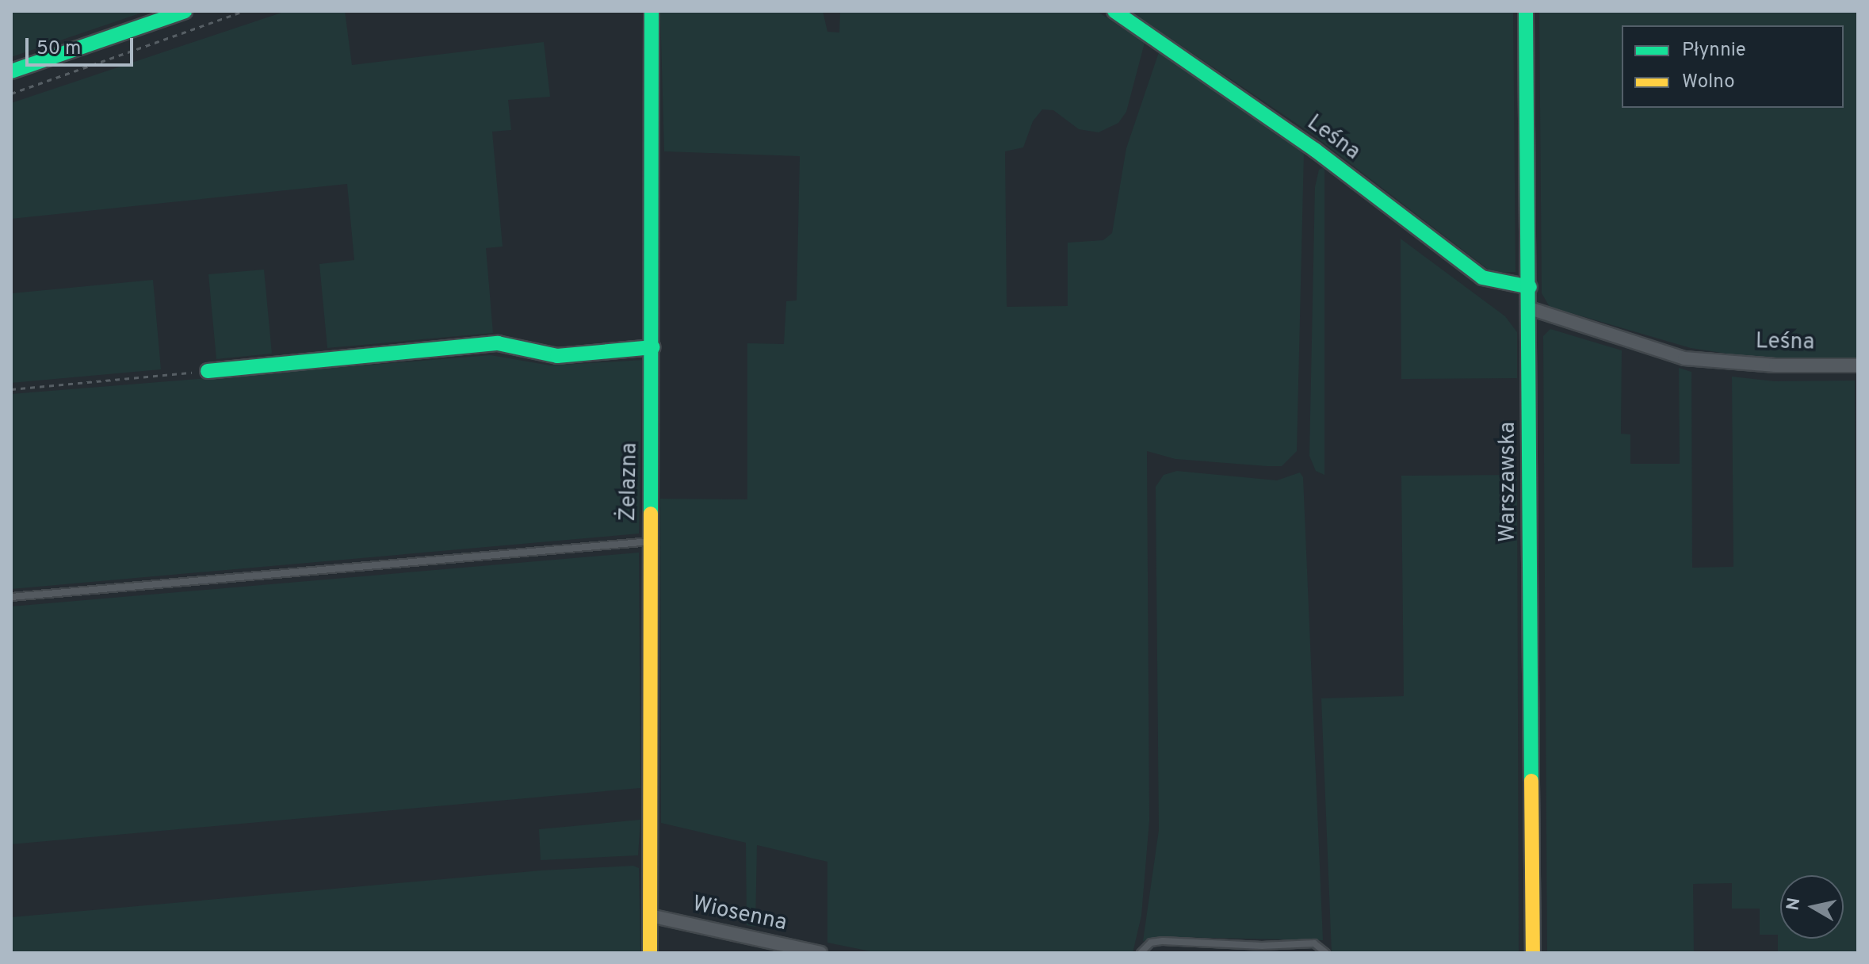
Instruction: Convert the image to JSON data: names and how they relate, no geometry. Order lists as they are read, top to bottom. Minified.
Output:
{"streets":{"street":["Leśna","Żelazna","Warszawska","Wiosenna"]},"crossings":[["Leśna","Warszawska"],["Żelazna","Wiosenna"]],"legend":["Płynnie","Wolno"],"scale_bar":"50 m","north":"left"}
